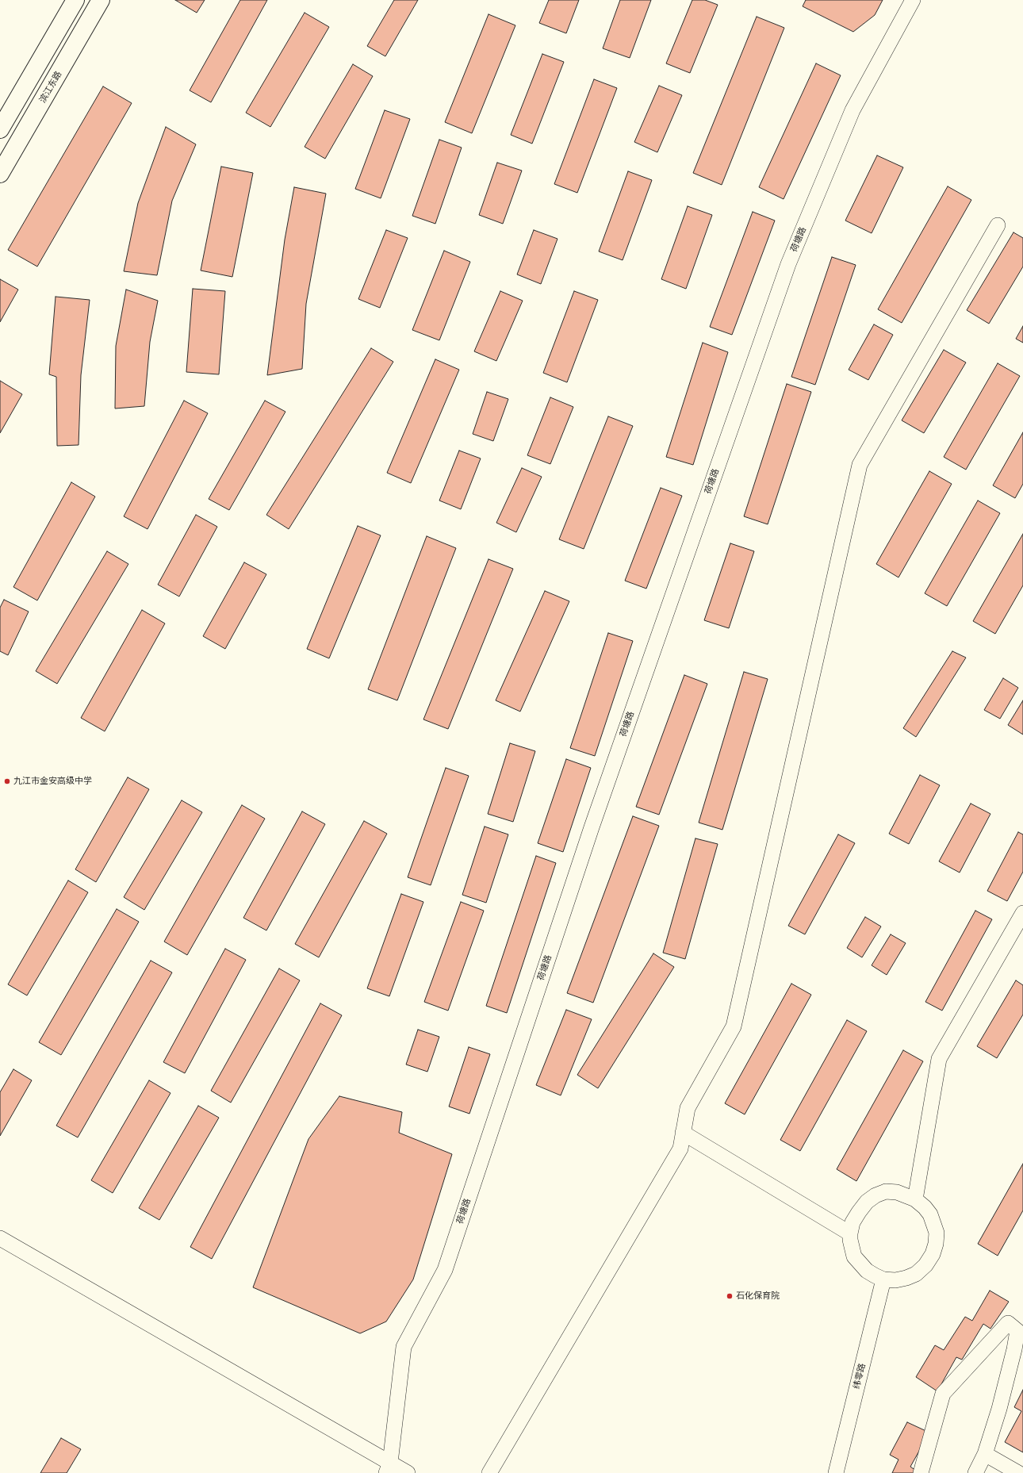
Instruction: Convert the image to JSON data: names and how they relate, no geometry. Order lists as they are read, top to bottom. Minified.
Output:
{"streets":{"main road":["滨江东路"],"street":["荷塘路","纬零路"]},"places":["九江市金安高级中学","石化保育院"]}
